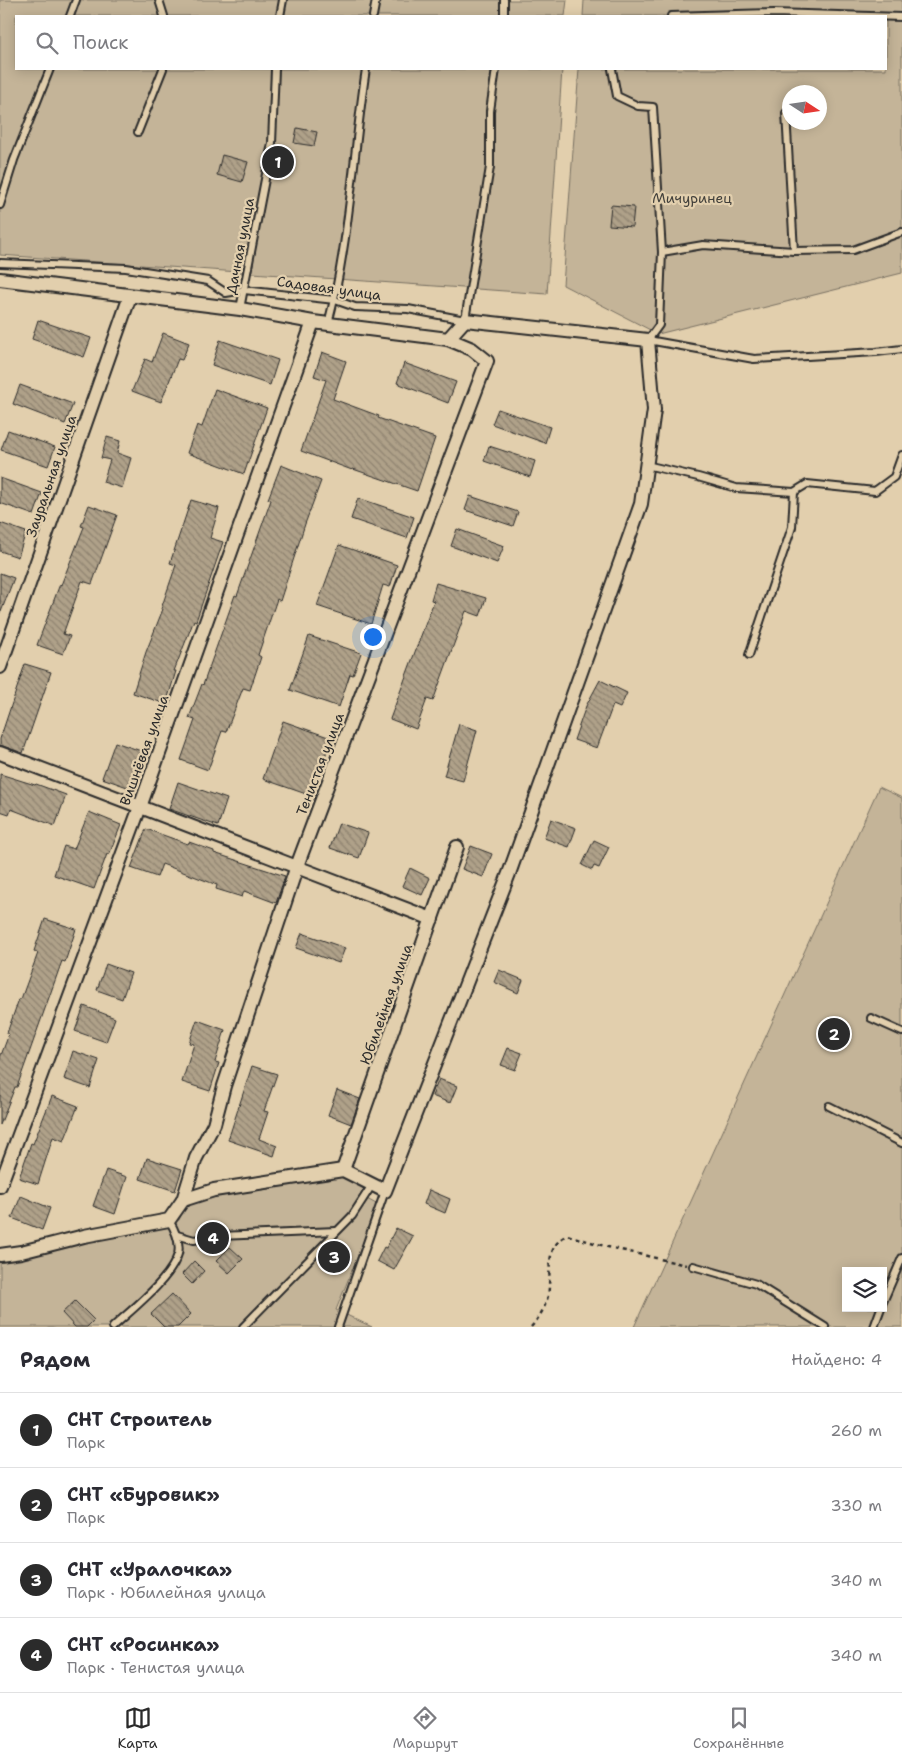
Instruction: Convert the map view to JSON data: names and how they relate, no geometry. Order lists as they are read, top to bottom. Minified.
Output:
{"streets":{"street":["Зауральная улица","Вишнёвая улица","Тенистая улица","Юбилейная улица"],"lane":["Дачная улица","Садовая улица"]},"crossings":[["Дачная улица","Садовая улица"]],"parks":["Мичуринец"],"north":"right","page":{"search":"Поиск","pins":["1","2","4","3"],"heading":["Рядом","Найдено: 4"],"list":[{"mark":"1","name":"СНТ Строитель","note":"Парк","value":"260 m"},{"mark":"2","name":"СНТ «Буровик»","note":"Парк","value":"330 m"},{"mark":"3","name":"СНТ «Уралочка»","note":"Парк · Юбилейная улица","value":"340 m"},{"mark":"4","name":"СНТ «Росинка»","note":"Парк · Тенистая улица","value":"340 m"}],"nav":["Карта","Маршрут","Сохранённые"]}}
